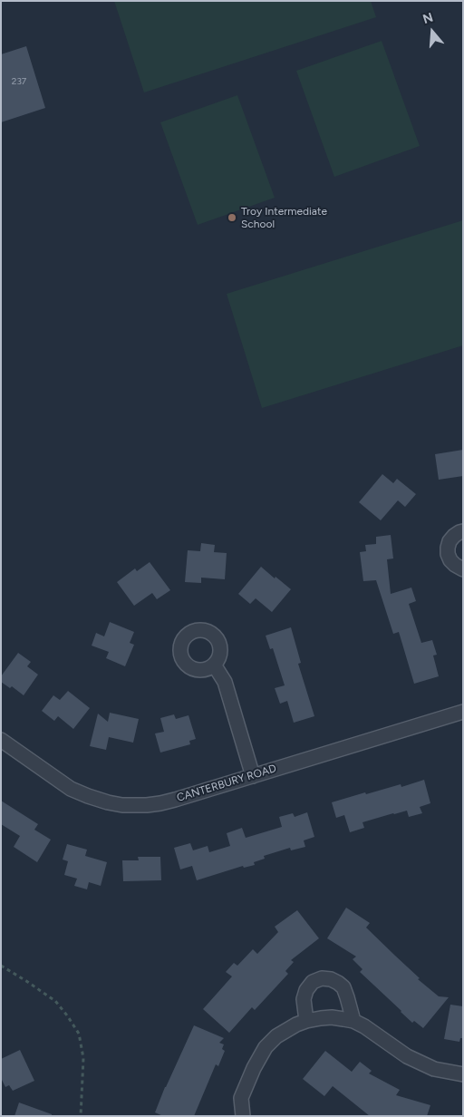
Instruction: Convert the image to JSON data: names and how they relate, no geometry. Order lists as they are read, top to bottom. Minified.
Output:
{"streets":{"street":["CANTERBURY ROAD"]},"places":["Troy Intermediate School"],"house_numbers":["237"],"north":"top"}
